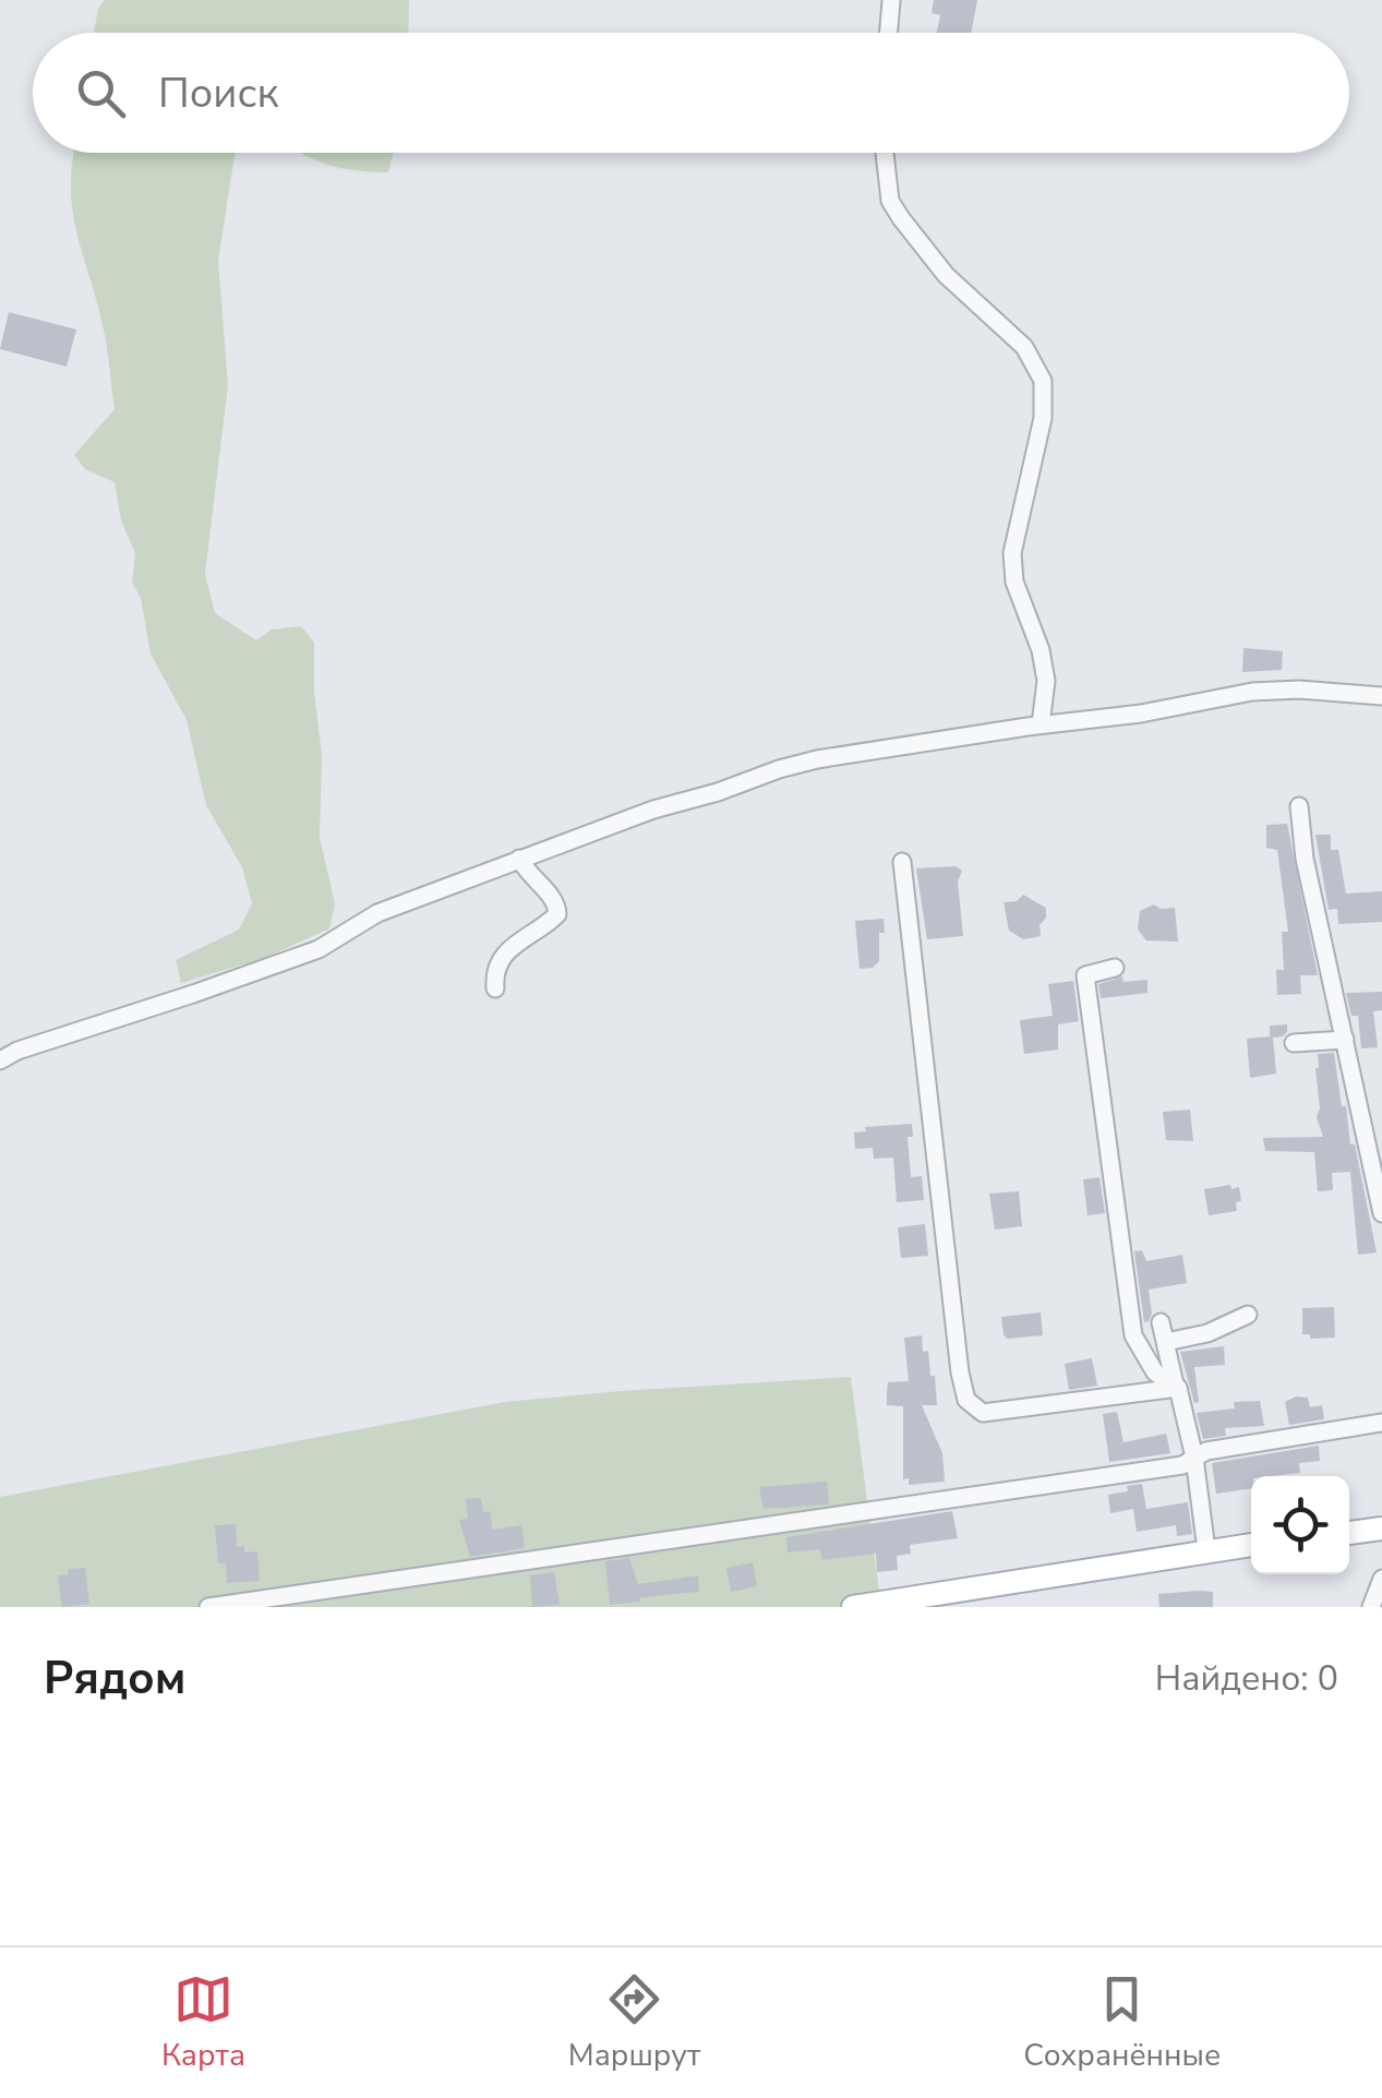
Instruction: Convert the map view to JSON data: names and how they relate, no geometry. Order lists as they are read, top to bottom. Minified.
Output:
{"page":{"search":"Поиск","heading":["Рядом","Найдено: 0"],"nav":["Карта","Маршрут","Сохранённые"]}}
